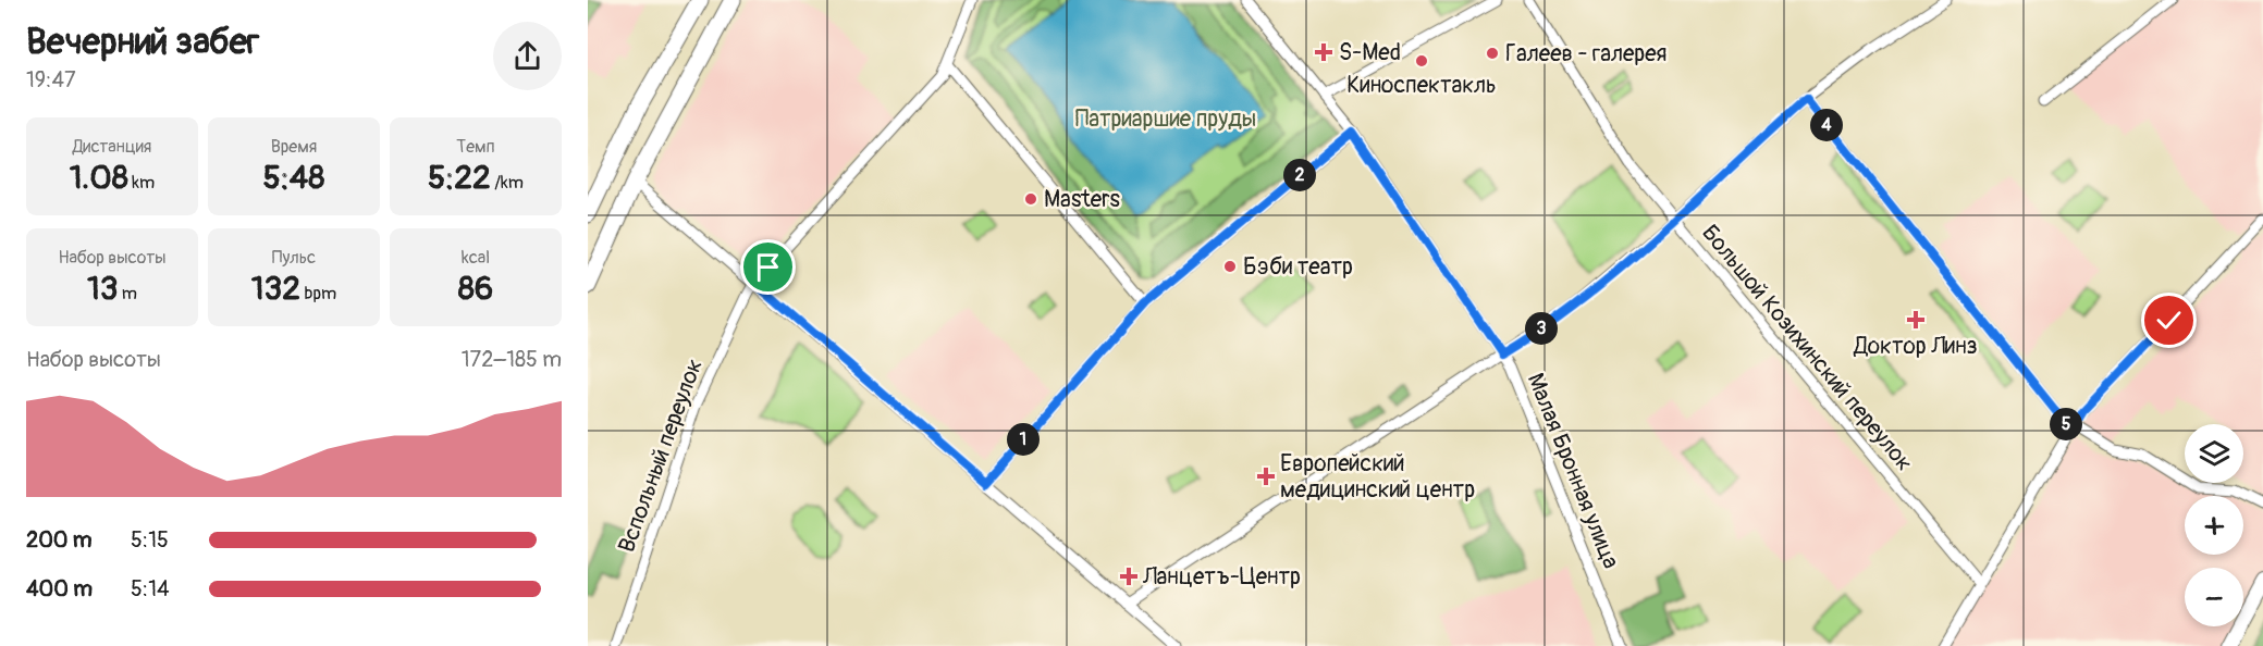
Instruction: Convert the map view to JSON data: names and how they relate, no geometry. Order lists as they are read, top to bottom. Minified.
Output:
{"streets":{"street":["Большой Козихинский переулок","Вспольный переулок","Малая Бронная улица"]},"parks":["Патриаршие пруды"],"places":{"health":["S-Med","Доктор Линз","Европейский медицинский центр","Ланцетъ-Центр"],"other":["Галеев - галерея","Киноспектакль","Masters","Бэби театр"]},"page":{"heading":["Вечерний забег","19:47"],"pins":["4","2","3","5","1"],"stats":[["Дистанция","1.08 km"],["Время","5:48"],["Темп","5:22 /km"],["Набор высоты","13 m"],["Пульс","132 bpm"],["kcal","86"]],"chart":["Набор высоты","172–185 m"],"map_buttons":["+","−"],"list":[{"name":"200 m","note":"5:15"},{"name":"400 m","note":"5:14"}]}}
